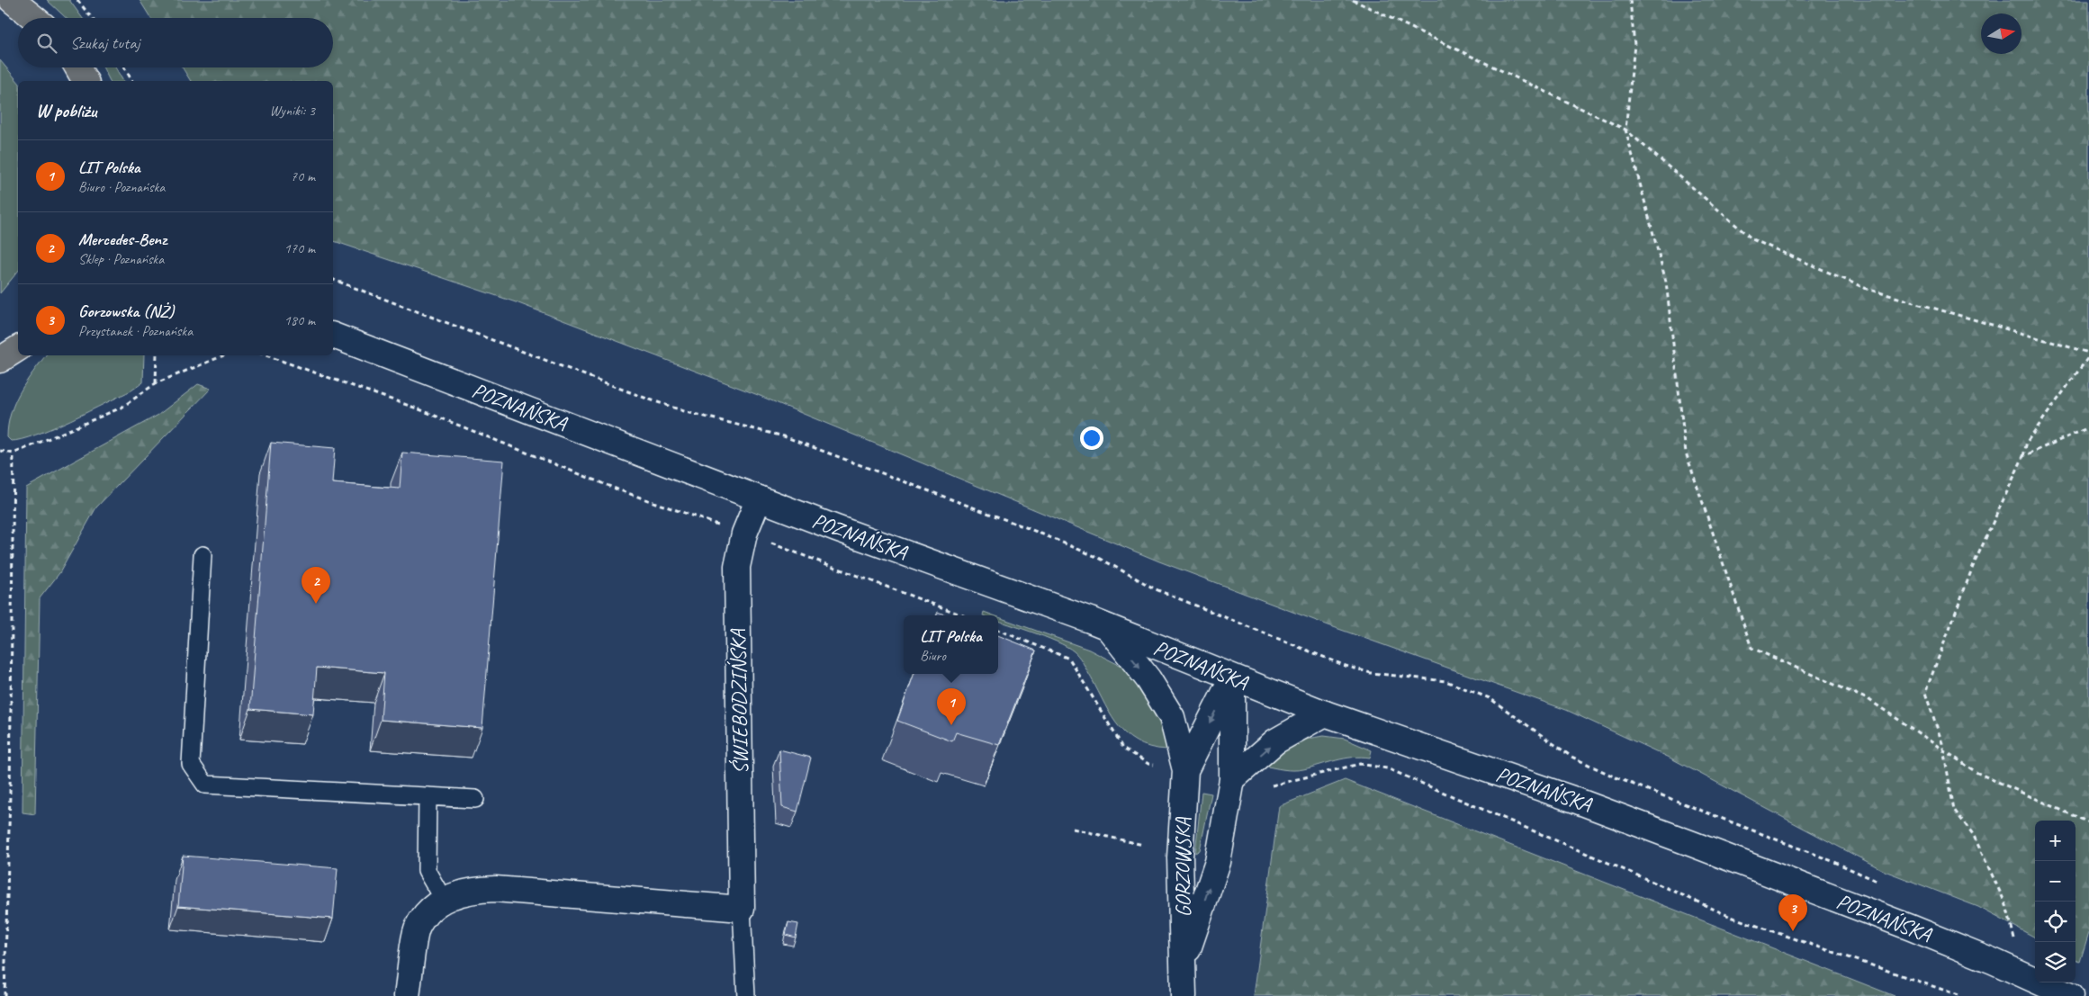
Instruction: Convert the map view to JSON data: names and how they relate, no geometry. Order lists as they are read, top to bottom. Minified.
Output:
{"streets":{"street":["POZNAŃSKA","ŚWIEBODZIŃSKA","GORZOWSKA"]},"crossings":[["POZNAŃSKA","ŚWIEBODZIŃSKA"],["POZNAŃSKA","GORZOWSKA"]],"north":"right","page":{"search":"Szukaj tutaj","heading":["W pobliżu","Wyniki: 3"],"list":[{"mark":"1","name":"LIT Polska","note":"Biuro · Poznańska","value":"70 m"},{"mark":"2","name":"Mercedes-Benz","note":"Sklep · Poznańska","value":"170 m"},{"mark":"3","name":"Gorzowska (NŻ)","note":"Przystanek · Poznańska","value":"180 m"}],"pins":["2","1","3"],"popup":["LIT Polska","Biuro"],"map_buttons":["+","−"]}}
